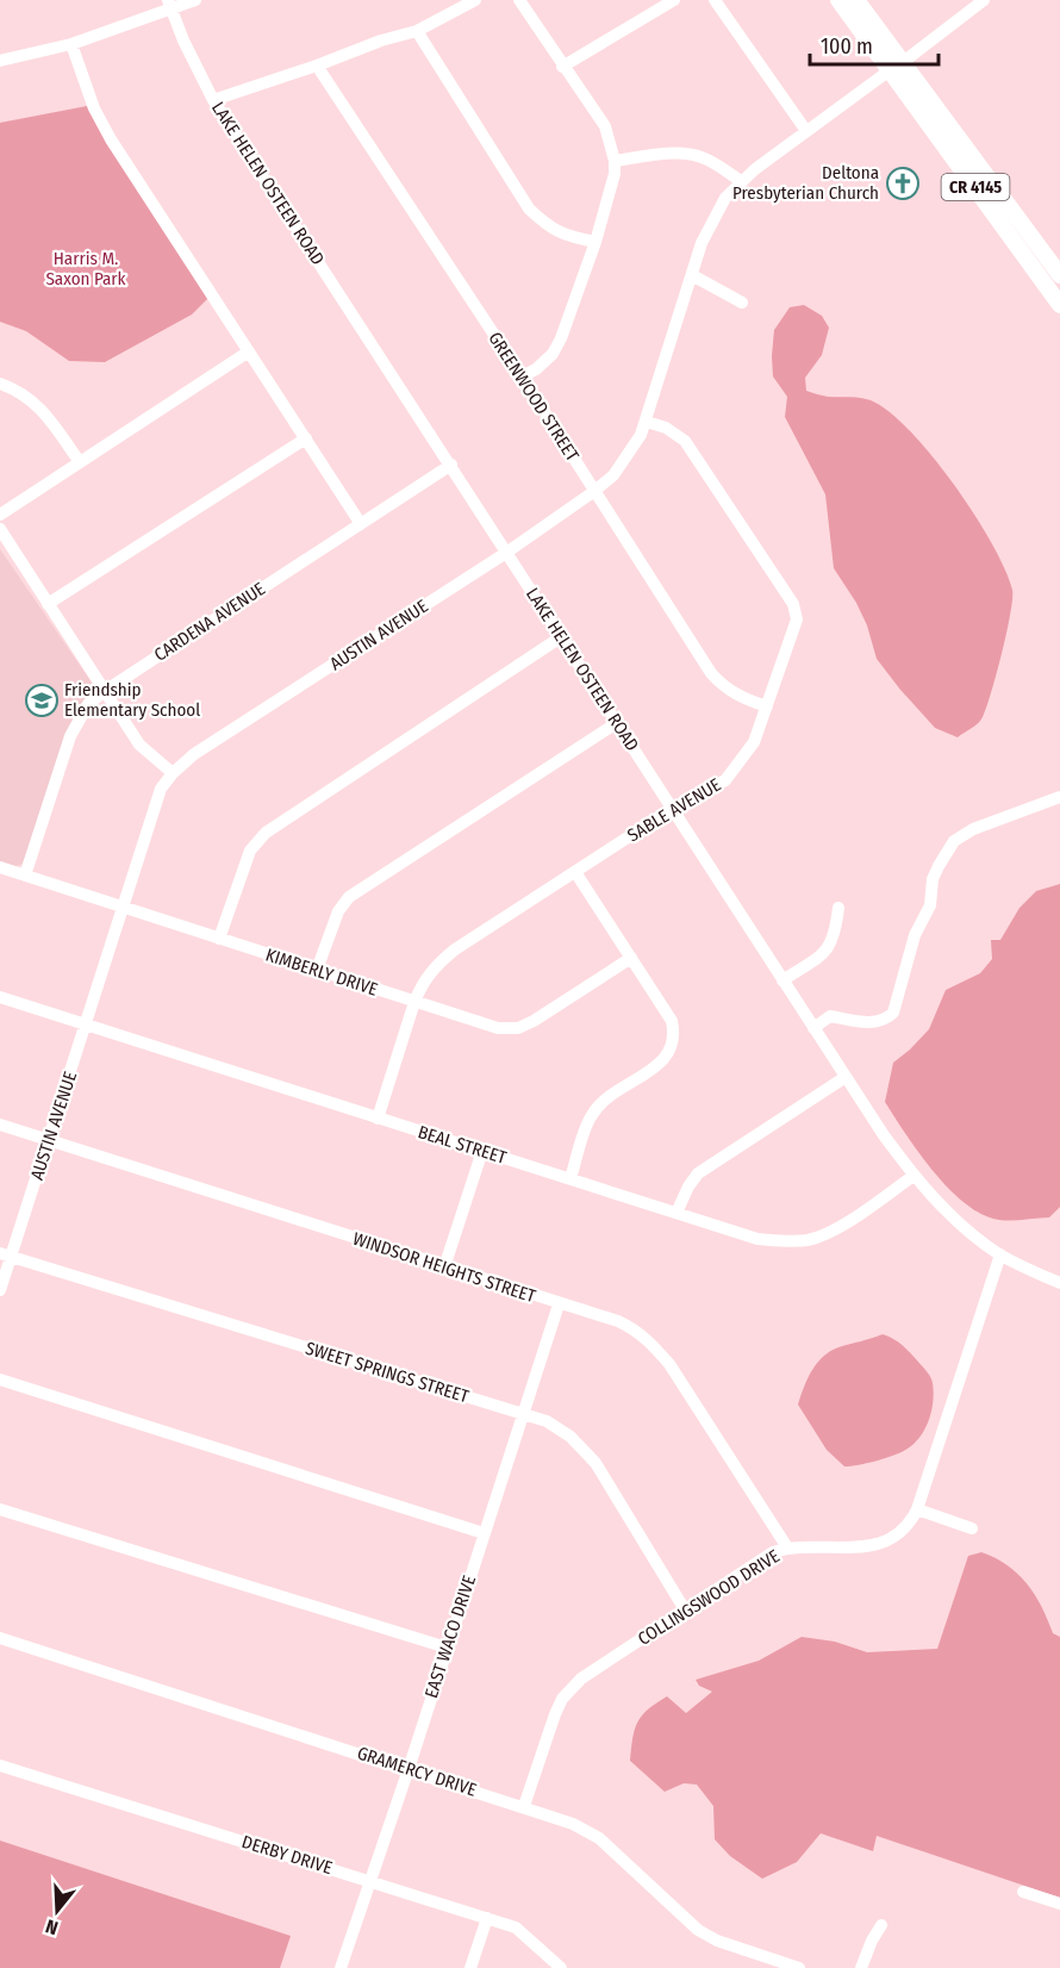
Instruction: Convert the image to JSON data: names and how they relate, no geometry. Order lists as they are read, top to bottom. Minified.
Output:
{"streets":{"main road":["CR 4145"],"street":["LAKE HELEN OSTEEN ROAD","GREENWOOD STREET","CARDENA AVENUE","AUSTIN AVENUE","SABLE AVENUE","KIMBERLY DRIVE","BEAL STREET","WINDSOR HEIGHTS STREET","SWEET SPRINGS STREET","COLLINGSWOOD DRIVE","EAST WACO DRIVE","GRAMERCY DRIVE","DERBY DRIVE"]},"crossings":[["LAKE HELEN OSTEEN ROAD","CARDENA AVENUE"],["LAKE HELEN OSTEEN ROAD","AUSTIN AVENUE"],["LAKE HELEN OSTEEN ROAD","SABLE AVENUE"],["LAKE HELEN OSTEEN ROAD","BEAL STREET"],["LAKE HELEN OSTEEN ROAD","COLLINGSWOOD DRIVE"],["CR 4145","AUSTIN AVENUE"],["GREENWOOD STREET","AUSTIN AVENUE"],["GREENWOOD STREET","SABLE AVENUE"],["CARDENA AVENUE","KIMBERLY DRIVE"],["AUSTIN AVENUE","SABLE AVENUE"],["AUSTIN AVENUE","KIMBERLY DRIVE"],["AUSTIN AVENUE","BEAL STREET"],["AUSTIN AVENUE","WINDSOR HEIGHTS STREET"],["AUSTIN AVENUE","SWEET SPRINGS STREET"],["SABLE AVENUE","KIMBERLY DRIVE"],["SABLE AVENUE","BEAL STREET"],["WINDSOR HEIGHTS STREET","COLLINGSWOOD DRIVE"],["WINDSOR HEIGHTS STREET","EAST WACO DRIVE"],["SWEET SPRINGS STREET","COLLINGSWOOD DRIVE"],["SWEET SPRINGS STREET","EAST WACO DRIVE"],["COLLINGSWOOD DRIVE","GRAMERCY DRIVE"],["EAST WACO DRIVE","GRAMERCY DRIVE"],["EAST WACO DRIVE","DERBY DRIVE"]],"parks":["Harris M. Saxon Park"],"places":{"church":["Deltona Presbyterian Church"],"school or university":["Friendship Elementary School"]},"scale_bar":"100 m","north":"bottom"}
